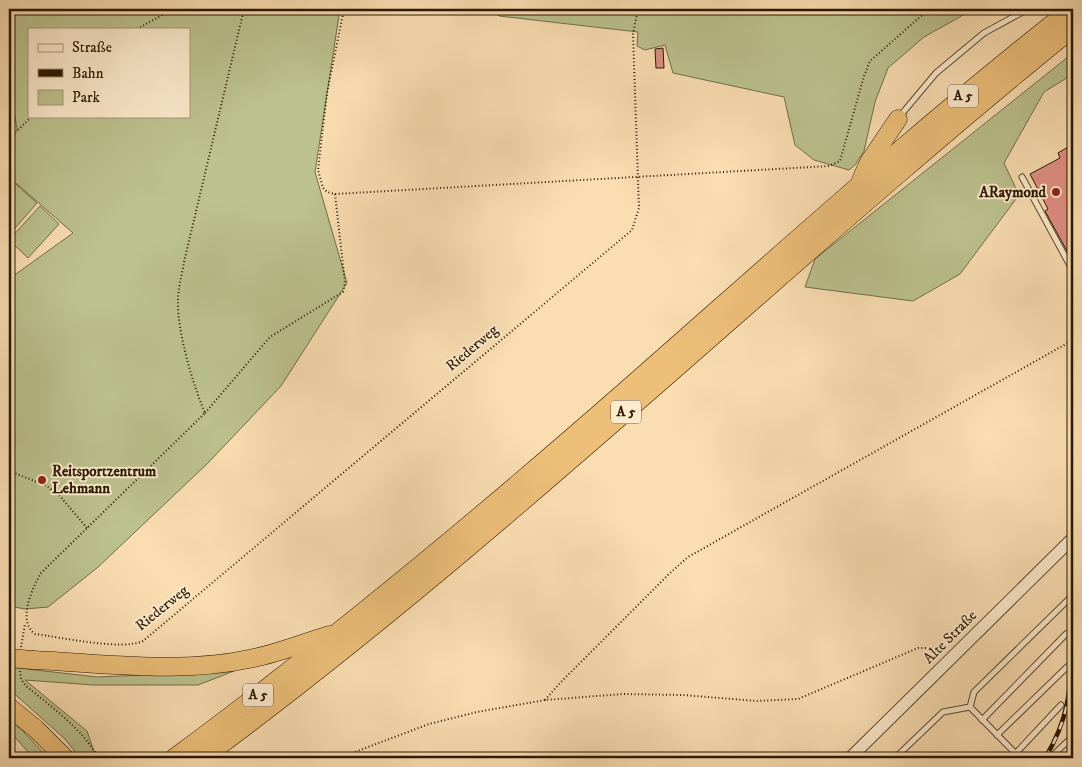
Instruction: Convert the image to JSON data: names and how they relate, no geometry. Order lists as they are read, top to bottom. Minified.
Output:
{"streets":{"highway":["A 5"],"street":["Alte Straße"],"path":["Riederweg"]},"places":["ARaymond","Reitsportzentrum Lehmann"],"legend":["Straße","Bahn","Park"]}
